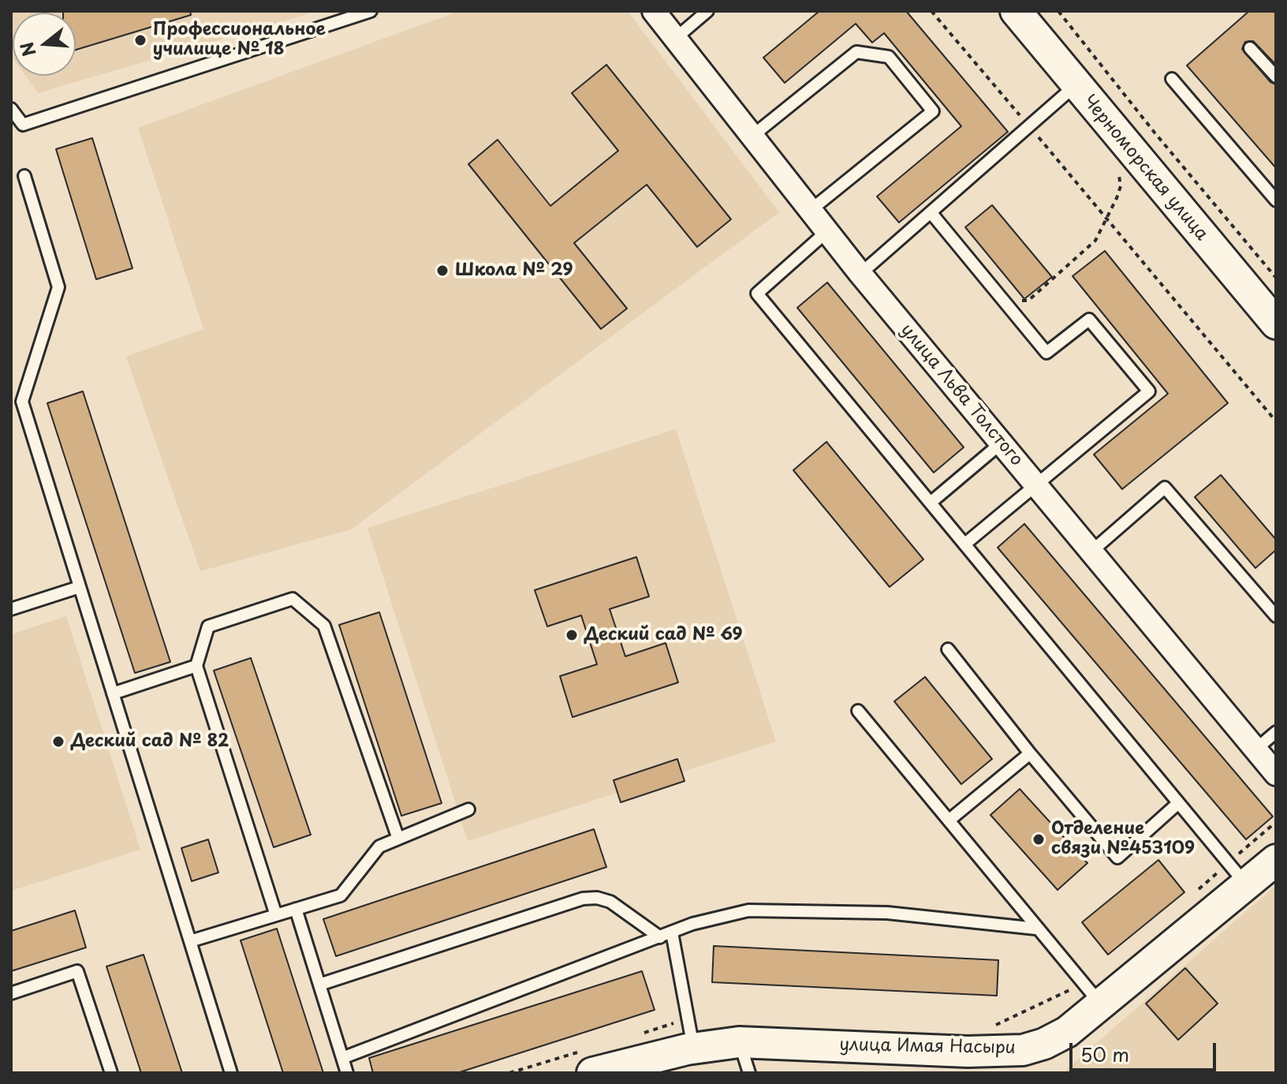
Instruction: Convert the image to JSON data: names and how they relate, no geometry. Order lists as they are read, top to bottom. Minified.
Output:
{"streets":{"street":["Черноморская улица","улица Льва Толстого","улица Имая Насыри"]},"places":["Профессиональное училище № 18","Школа № 29","Деский сад № 69","Деский сад № 82","Отделение связи №453109"],"scale_bar":"50 m","north":"left"}
